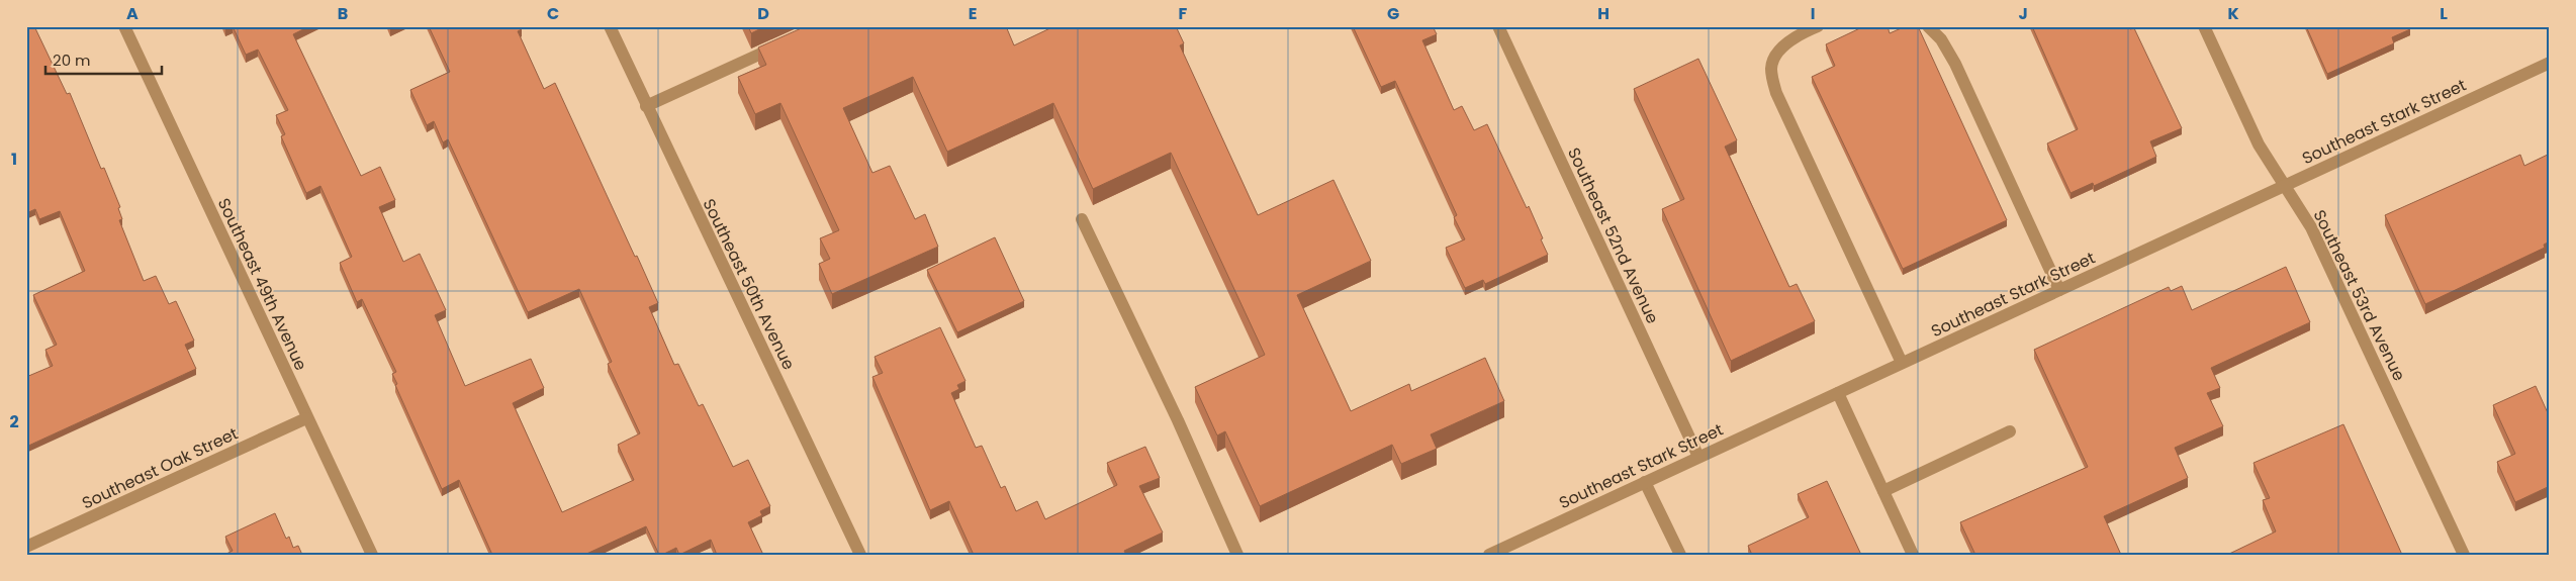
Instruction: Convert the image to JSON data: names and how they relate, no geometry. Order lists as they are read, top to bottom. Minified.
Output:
{"streets":{"street":["Southeast Stark Street","Southeast 52nd Avenue","Southeast 49th Avenue","Southeast 50th Avenue","Southeast 53rd Avenue","Southeast Oak Street"]},"crossings":[["Southeast Stark Street","Southeast 52nd Avenue"],["Southeast Stark Street","Southeast 53rd Avenue"],["Southeast 49th Avenue","Southeast Oak Street"]],"scale_bar":"20 m","grid":{"columns":["A","B","C","D","E","F","G","H","I","J","K","L"],"rows":["1","2"]}}
